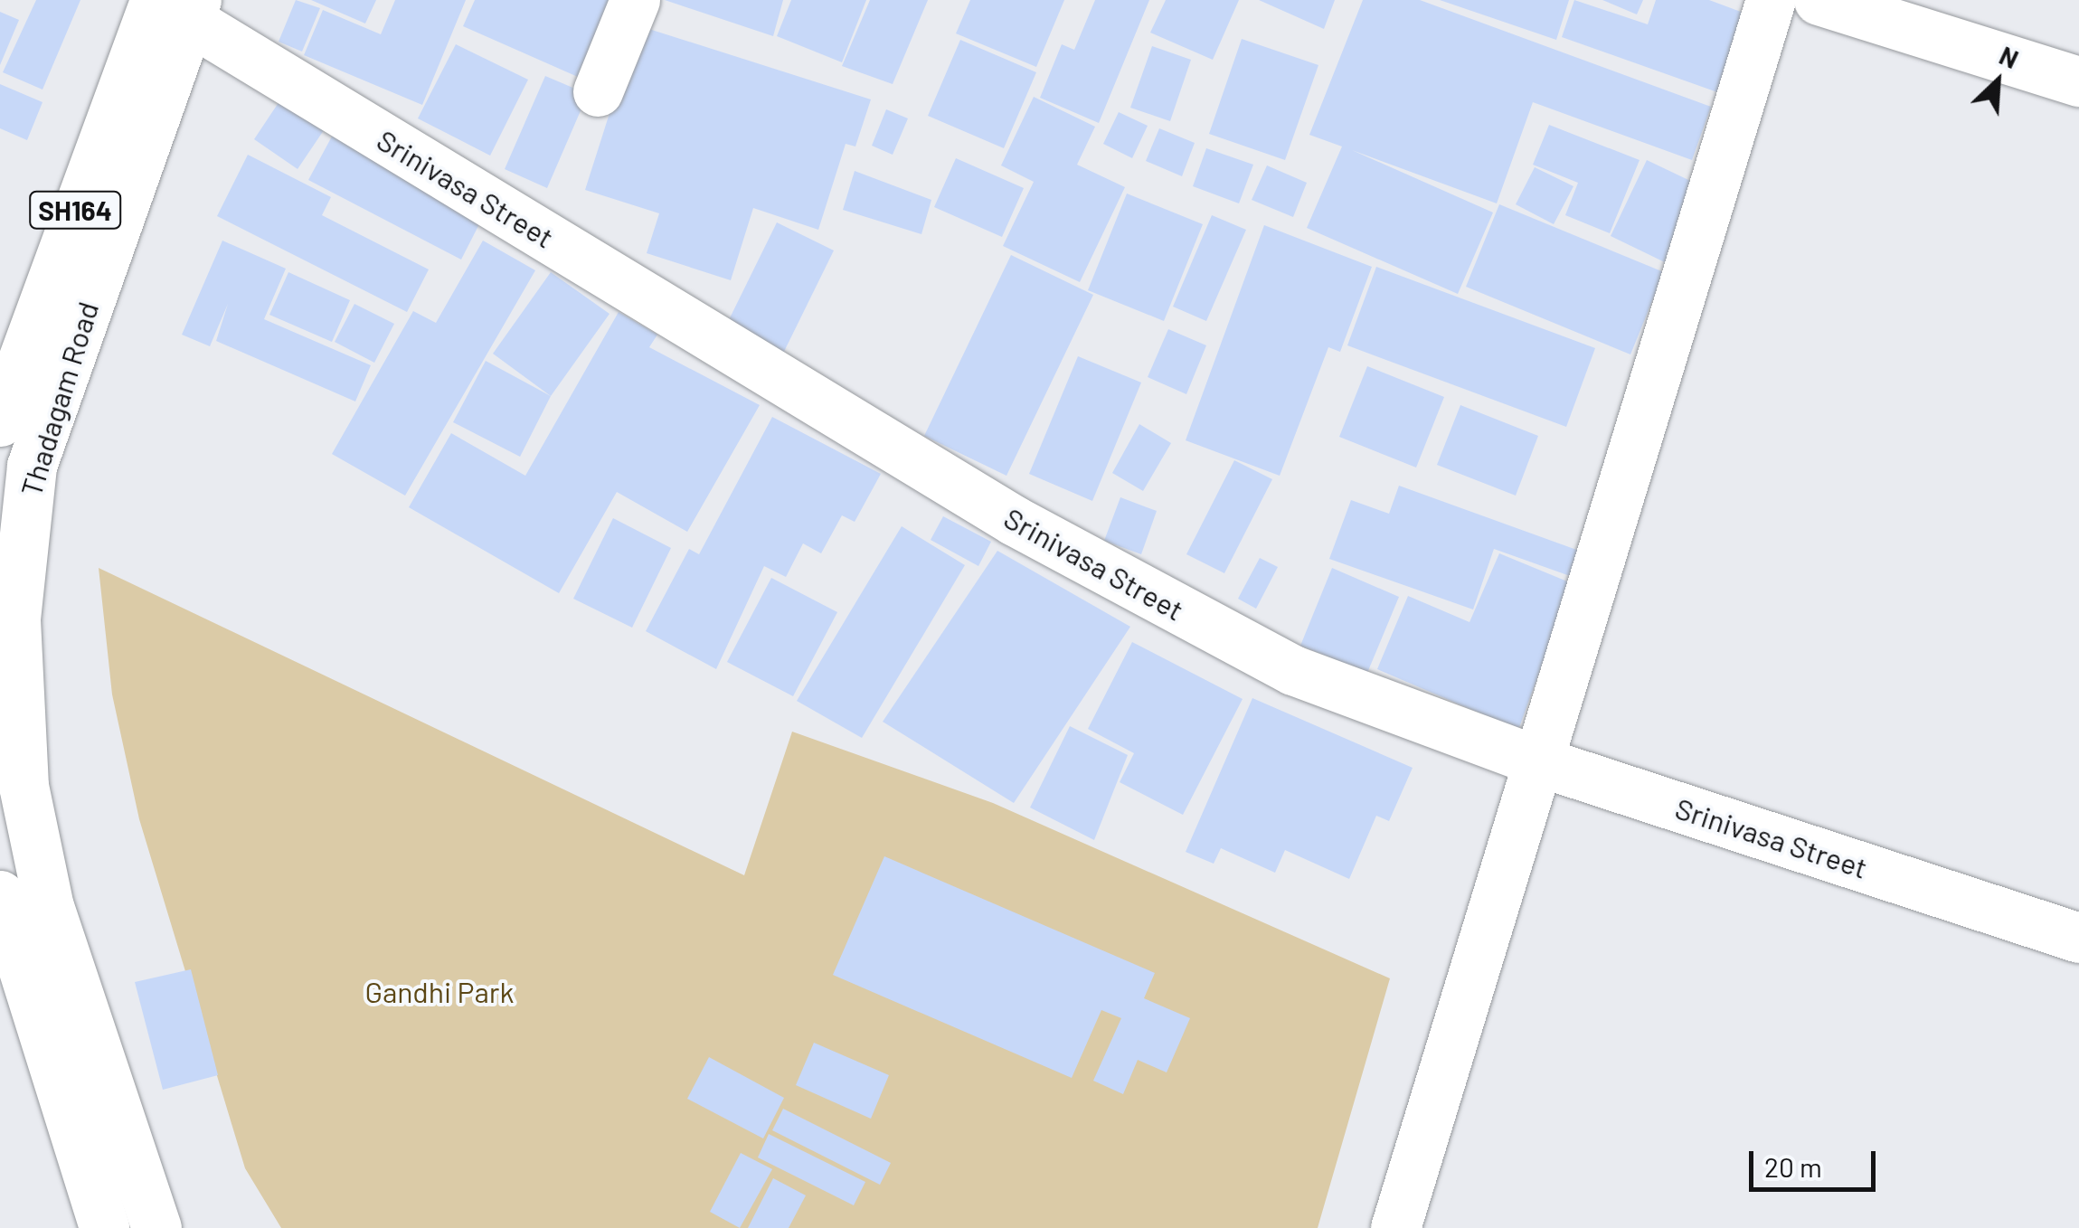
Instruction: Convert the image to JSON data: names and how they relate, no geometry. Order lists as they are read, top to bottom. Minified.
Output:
{"streets":{"street":["Srinivasa Street","SH164","Thadagam Road"]},"crossings":[["Srinivasa Street","Thadagam Road"]],"parks":["Gandhi Park"],"scale_bar":"20 m","north":"top right"}
